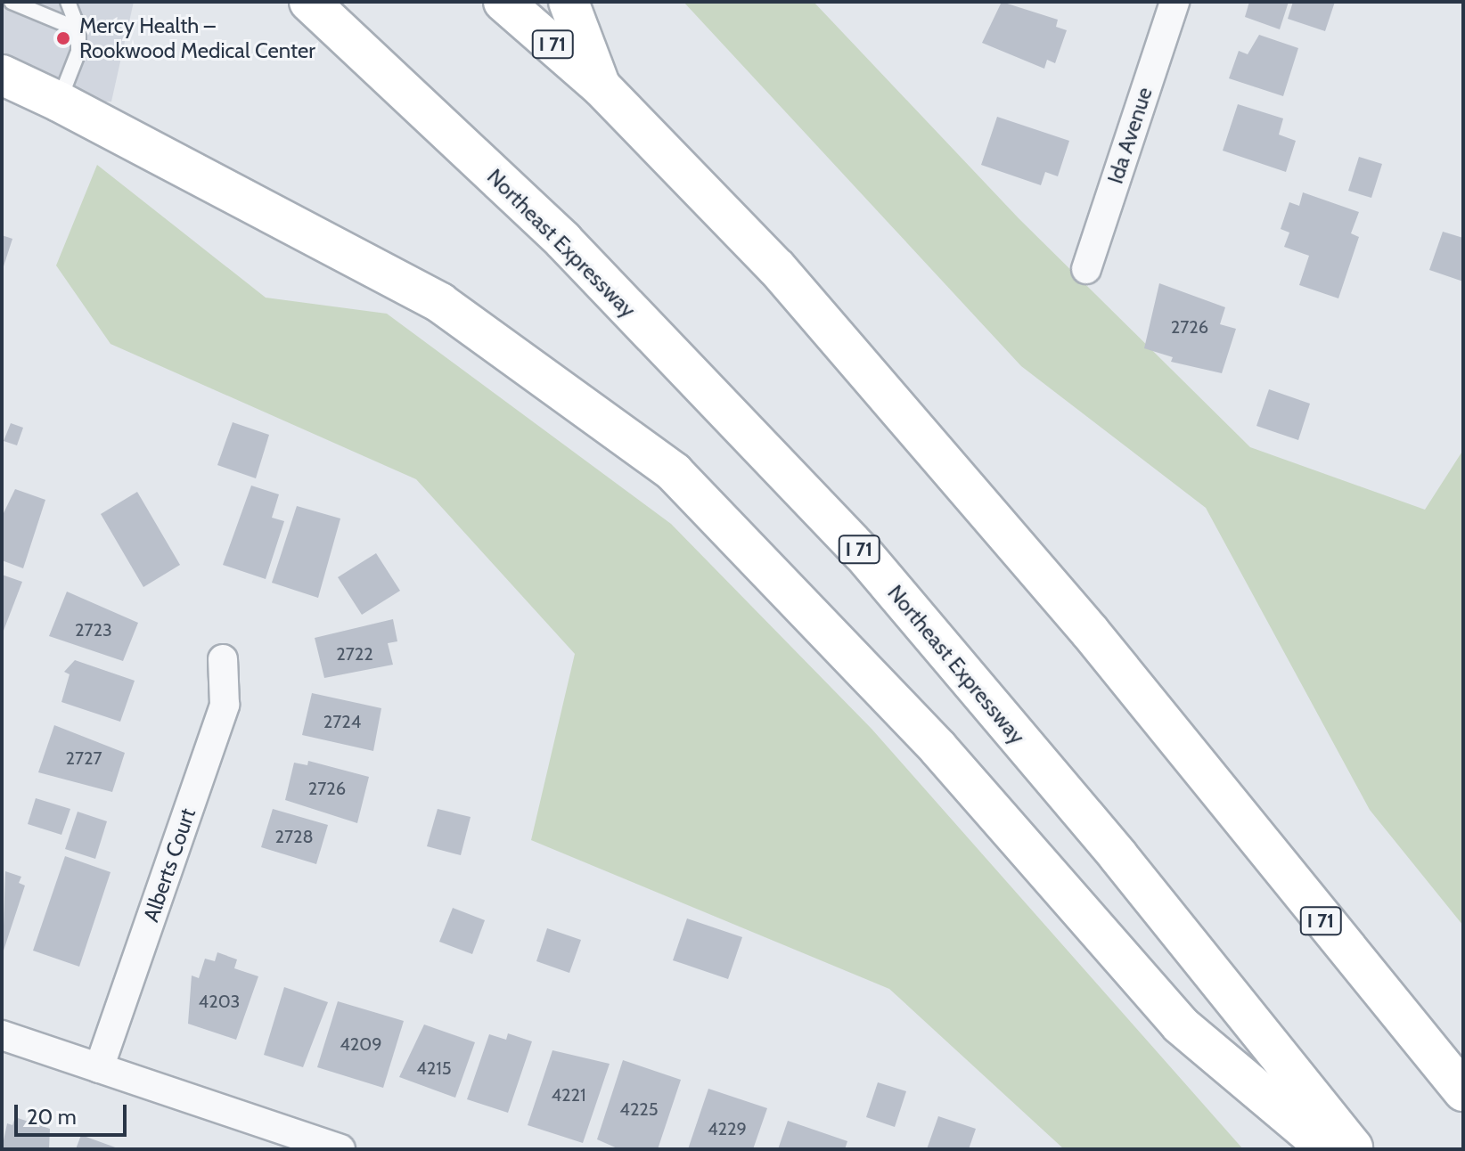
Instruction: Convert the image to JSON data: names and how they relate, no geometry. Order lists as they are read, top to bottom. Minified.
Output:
{"streets":{"main road":["I 71","Northeast Expressway"],"street":["Ida Avenue","Alberts Court"]},"places":["Mercy Health – Rookwood Medical Center"],"house_numbers":["2726","2723","2722","2724","2727","2726","2728","4203","4209","4215","4221","4225","4229"],"scale_bar":"20 m"}
